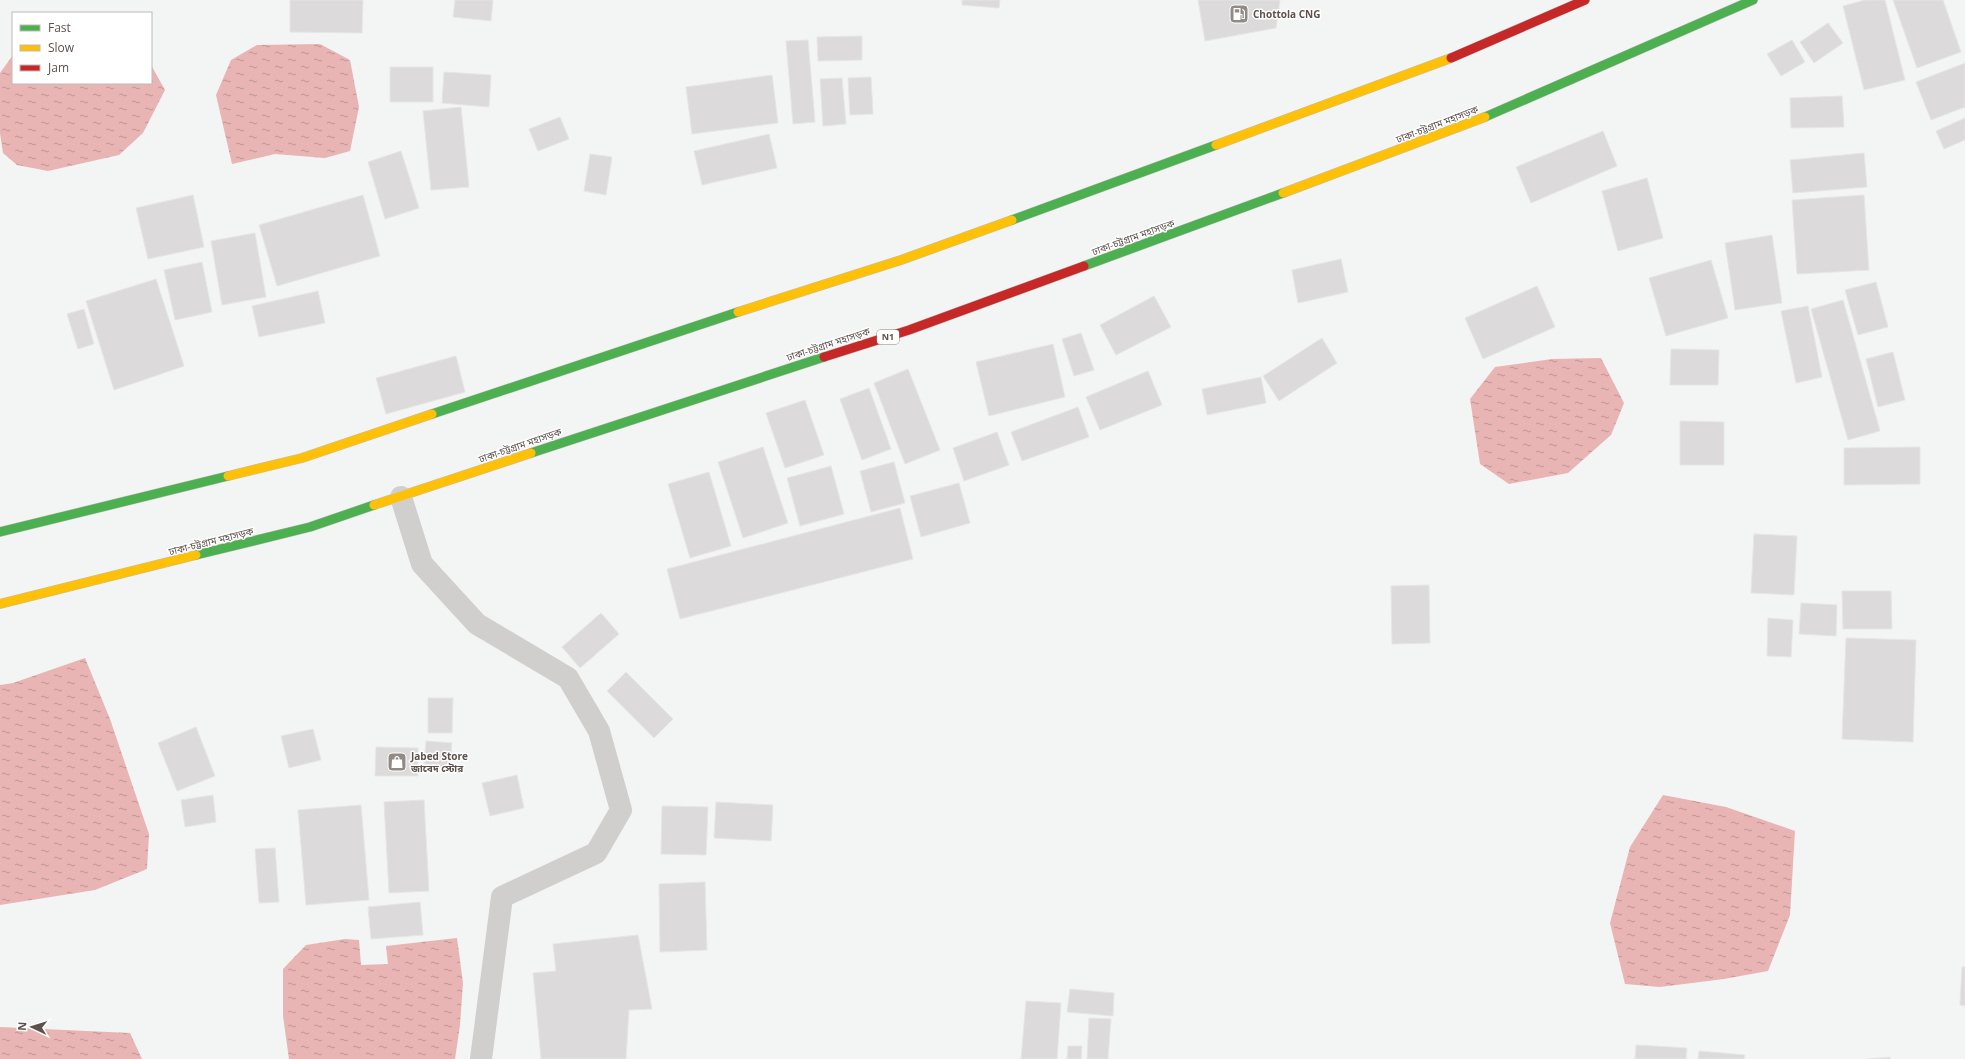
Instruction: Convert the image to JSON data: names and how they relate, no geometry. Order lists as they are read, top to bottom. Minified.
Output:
{"streets":{"highway":["ঢাকা-চট্টগ্রাম মহাসড়ক","N1"]},"places":{"fuel station":["Chottola CNG"],"shop":["Jabed Store জাবেদ স্টোর"]},"legend":["Fast","Slow","Jam"],"north":"left"}
